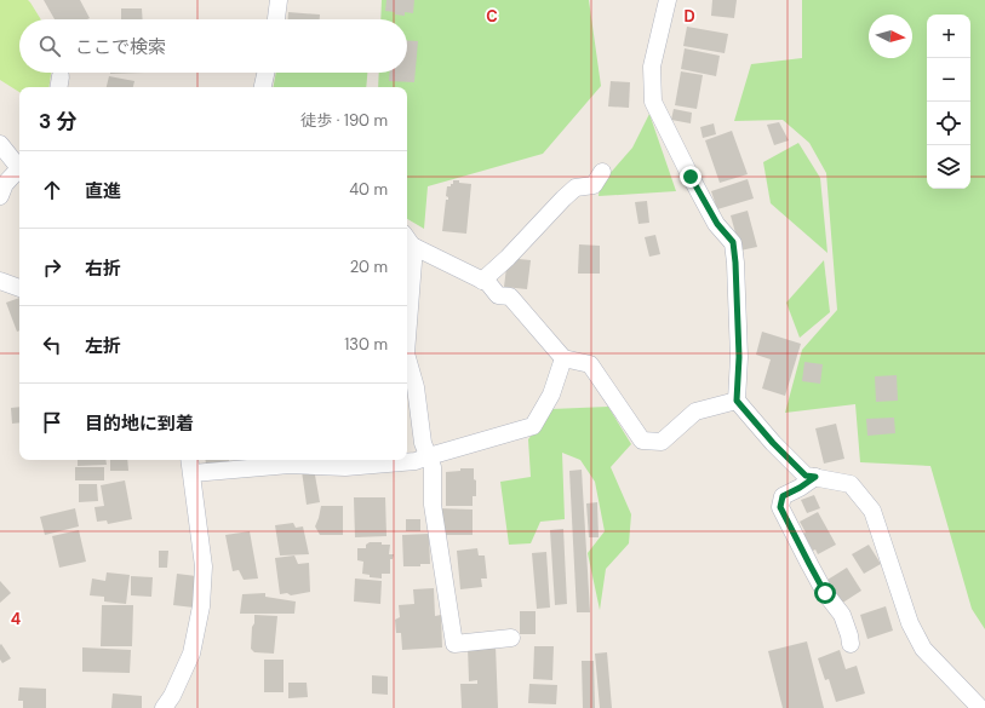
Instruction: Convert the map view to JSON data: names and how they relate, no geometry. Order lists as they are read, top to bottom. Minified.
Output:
{"north":"right","page":{"map_buttons":["+","−"],"search":"ここで検索","heading":["3 分","徒歩 · 190 m"],"list":[["直進","40 m"],["右折","20 m"],["左折","130 m"],"目的地に到着"]},"grid":{"columns":["C","D"],"rows":["4"]}}
